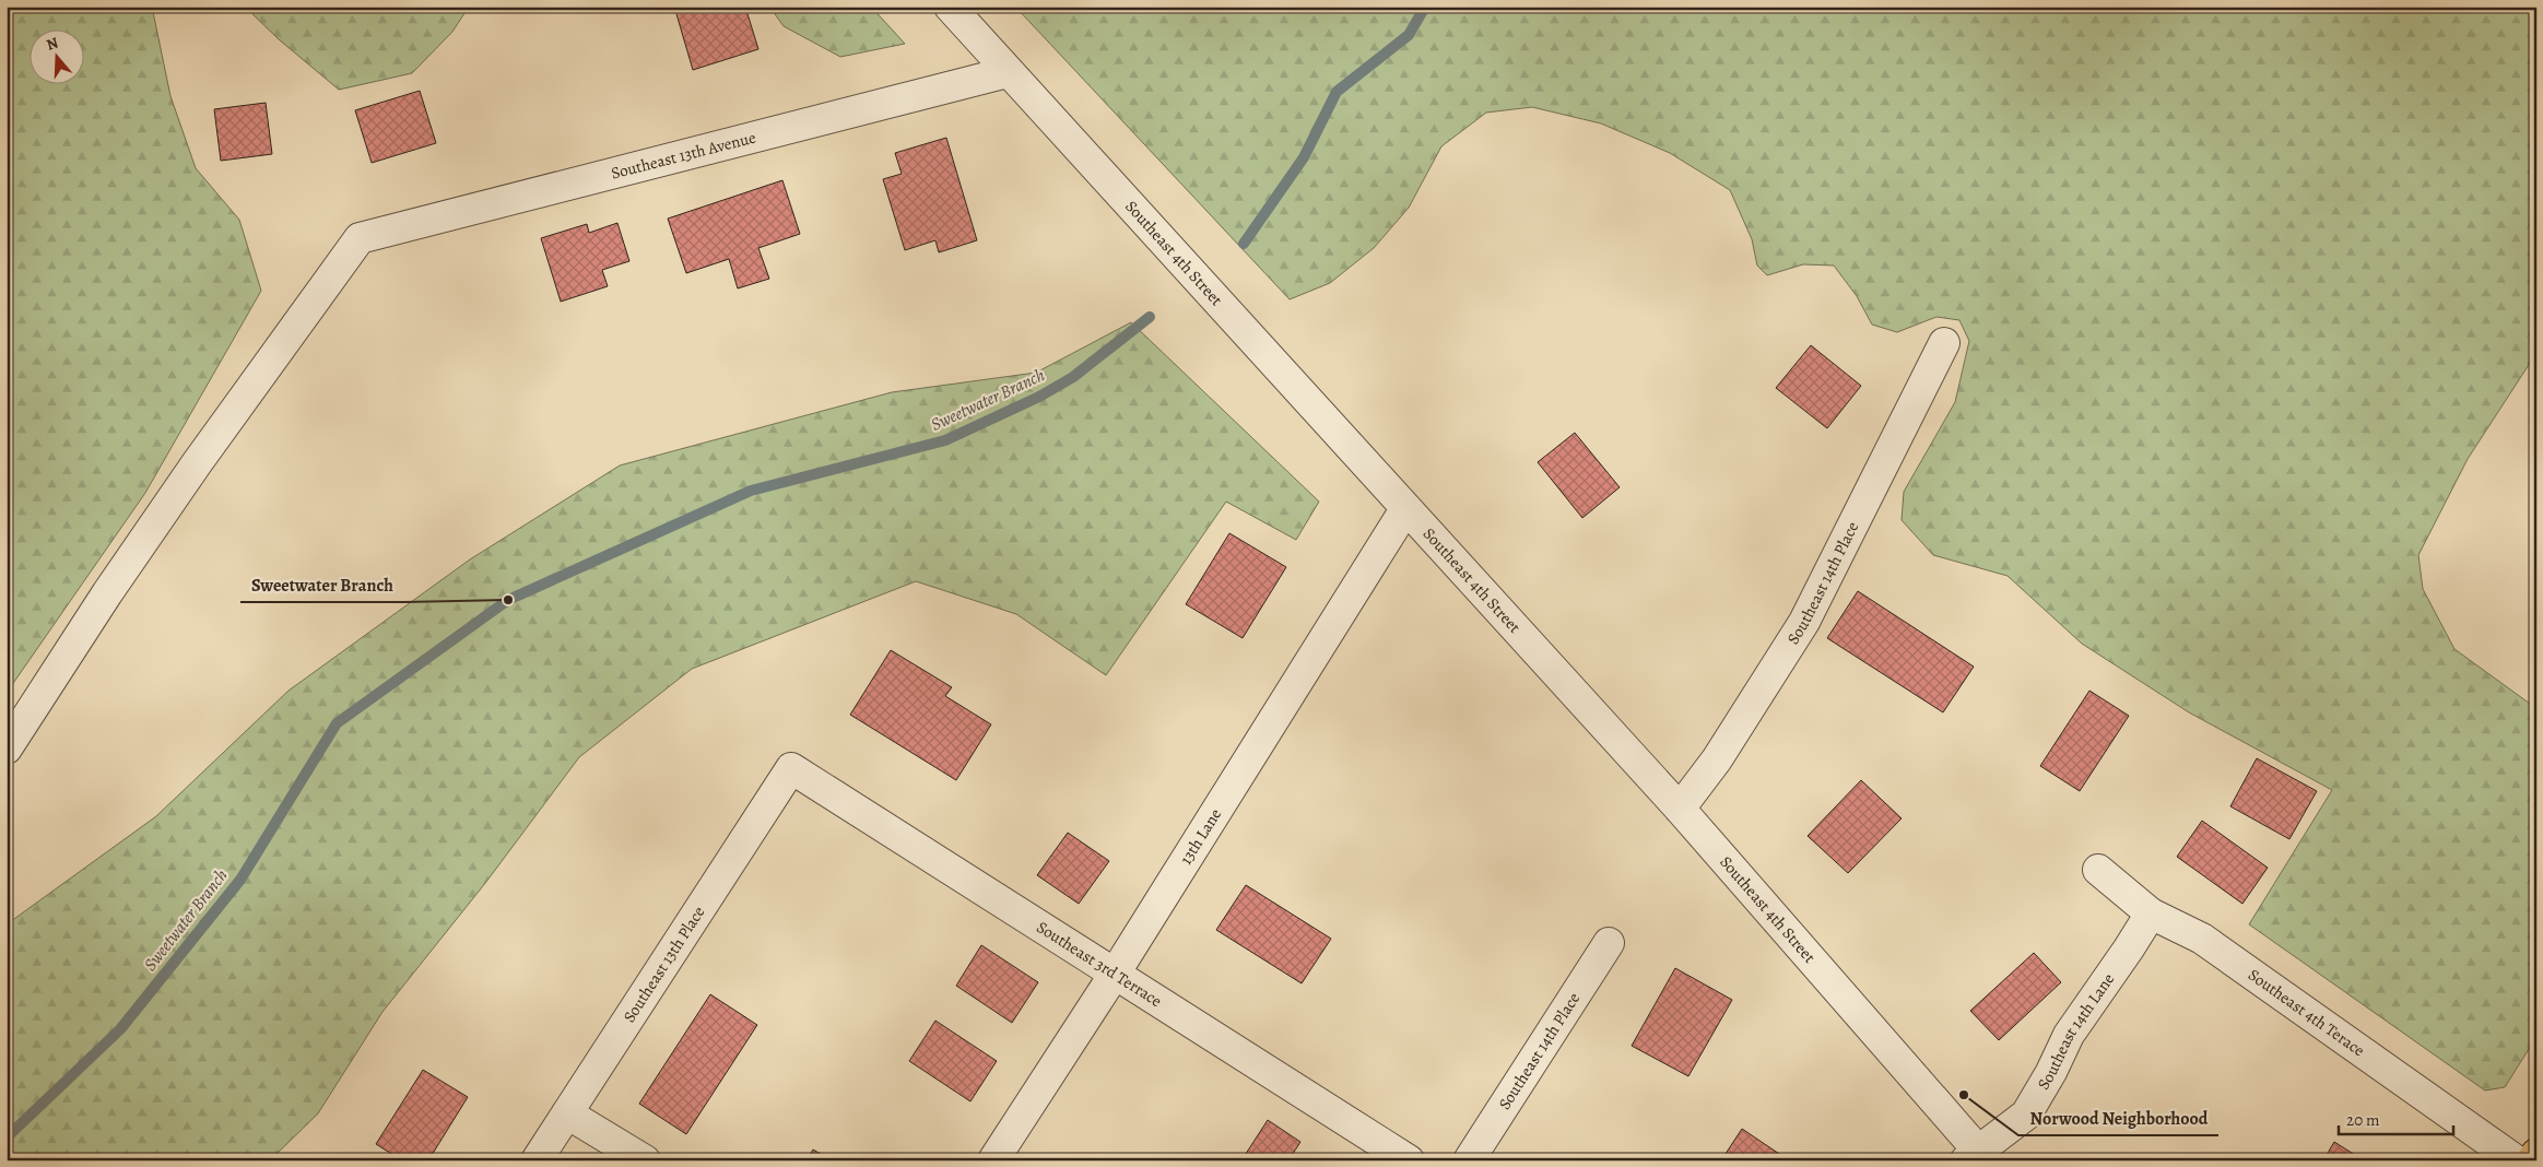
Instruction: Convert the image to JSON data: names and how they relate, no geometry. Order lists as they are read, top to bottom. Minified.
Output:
{"streets":{"street":["Southeast 13th Avenue","Southeast 4th Street","Southeast 14th Place","13th Lane","Southeast 13th Place","Southeast 3rd Terrace","Southeast 4th Terace","Southeast 14th Lane"]},"crossings":[["Southeast 13th Avenue","Southeast 4th Street"],["Southeast 4th Street","Southeast 14th Place"],["Southeast 4th Street","13th Lane"],["Southeast 4th Street","Southeast 14th Lane"],["13th Lane","Southeast 3rd Terrace"],["Southeast 13th Place","Southeast 3rd Terrace"],["Southeast 4th Terace","Southeast 14th Lane"]],"water":["Sweetwater Branch"],"places":["Sweetwater Branch","Norwood Neighborhood"],"scale_bar":"20 m","north":"top"}
